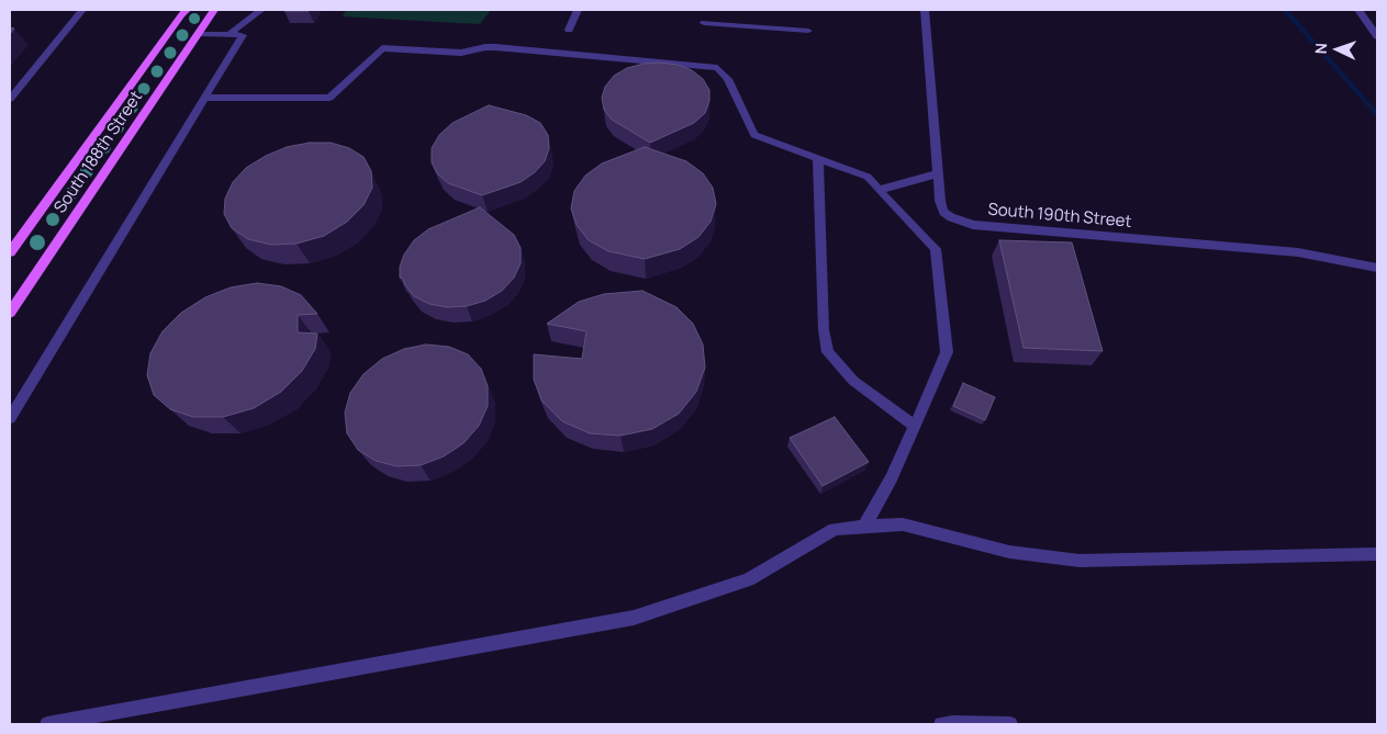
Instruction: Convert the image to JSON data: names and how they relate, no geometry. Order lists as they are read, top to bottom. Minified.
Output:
{"streets":{"main road":["South 188th Street"],"lane":["South 190th Street"]},"north":"left"}
